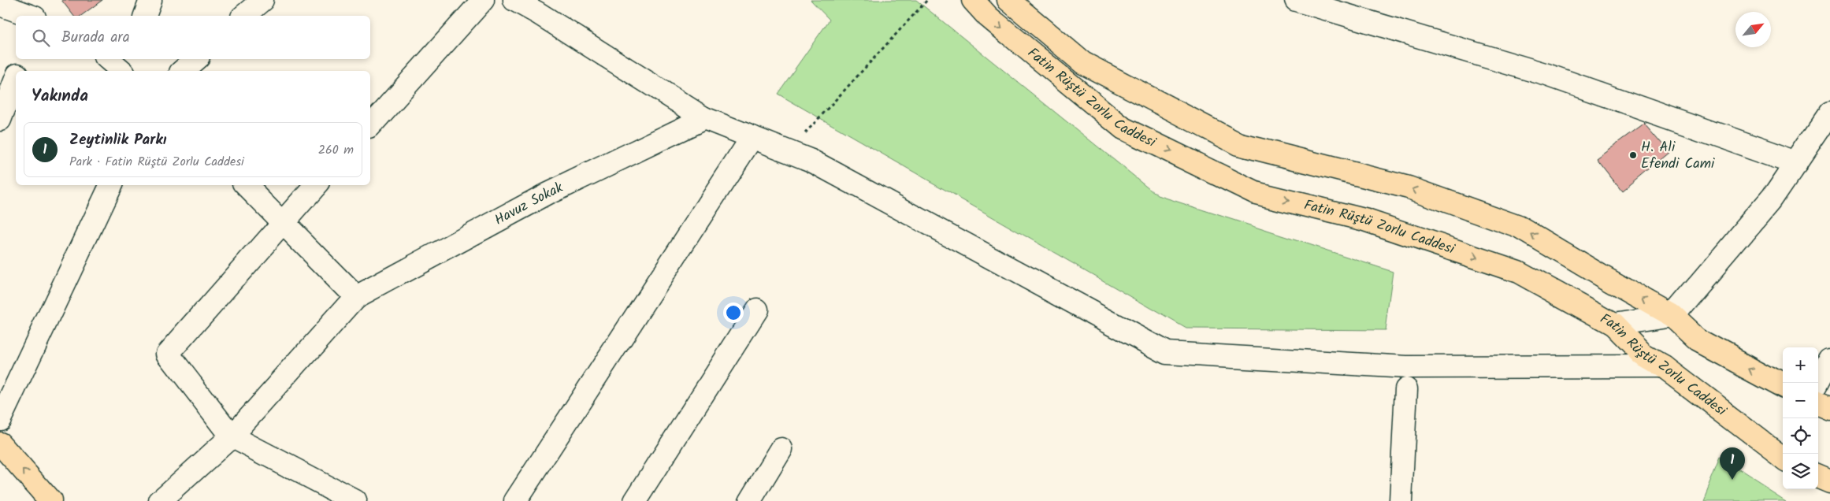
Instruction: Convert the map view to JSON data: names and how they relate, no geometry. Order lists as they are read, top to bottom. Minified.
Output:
{"streets":{"main road":["Fatin Rüştü Zorlu Caddesi"],"street":["Havuz Sokak"]},"places":["H. Ali Efendi Cami"],"north":"top right","page":{"search":"Burada ara","heading":"Yakında","list":[{"mark":"1","name":"Zeytinlik Parkı","note":"Park · Fatin Rüştü Zorlu Caddesi","value":"260 m"}],"map_buttons":["+","−"],"pins":"1"}}
